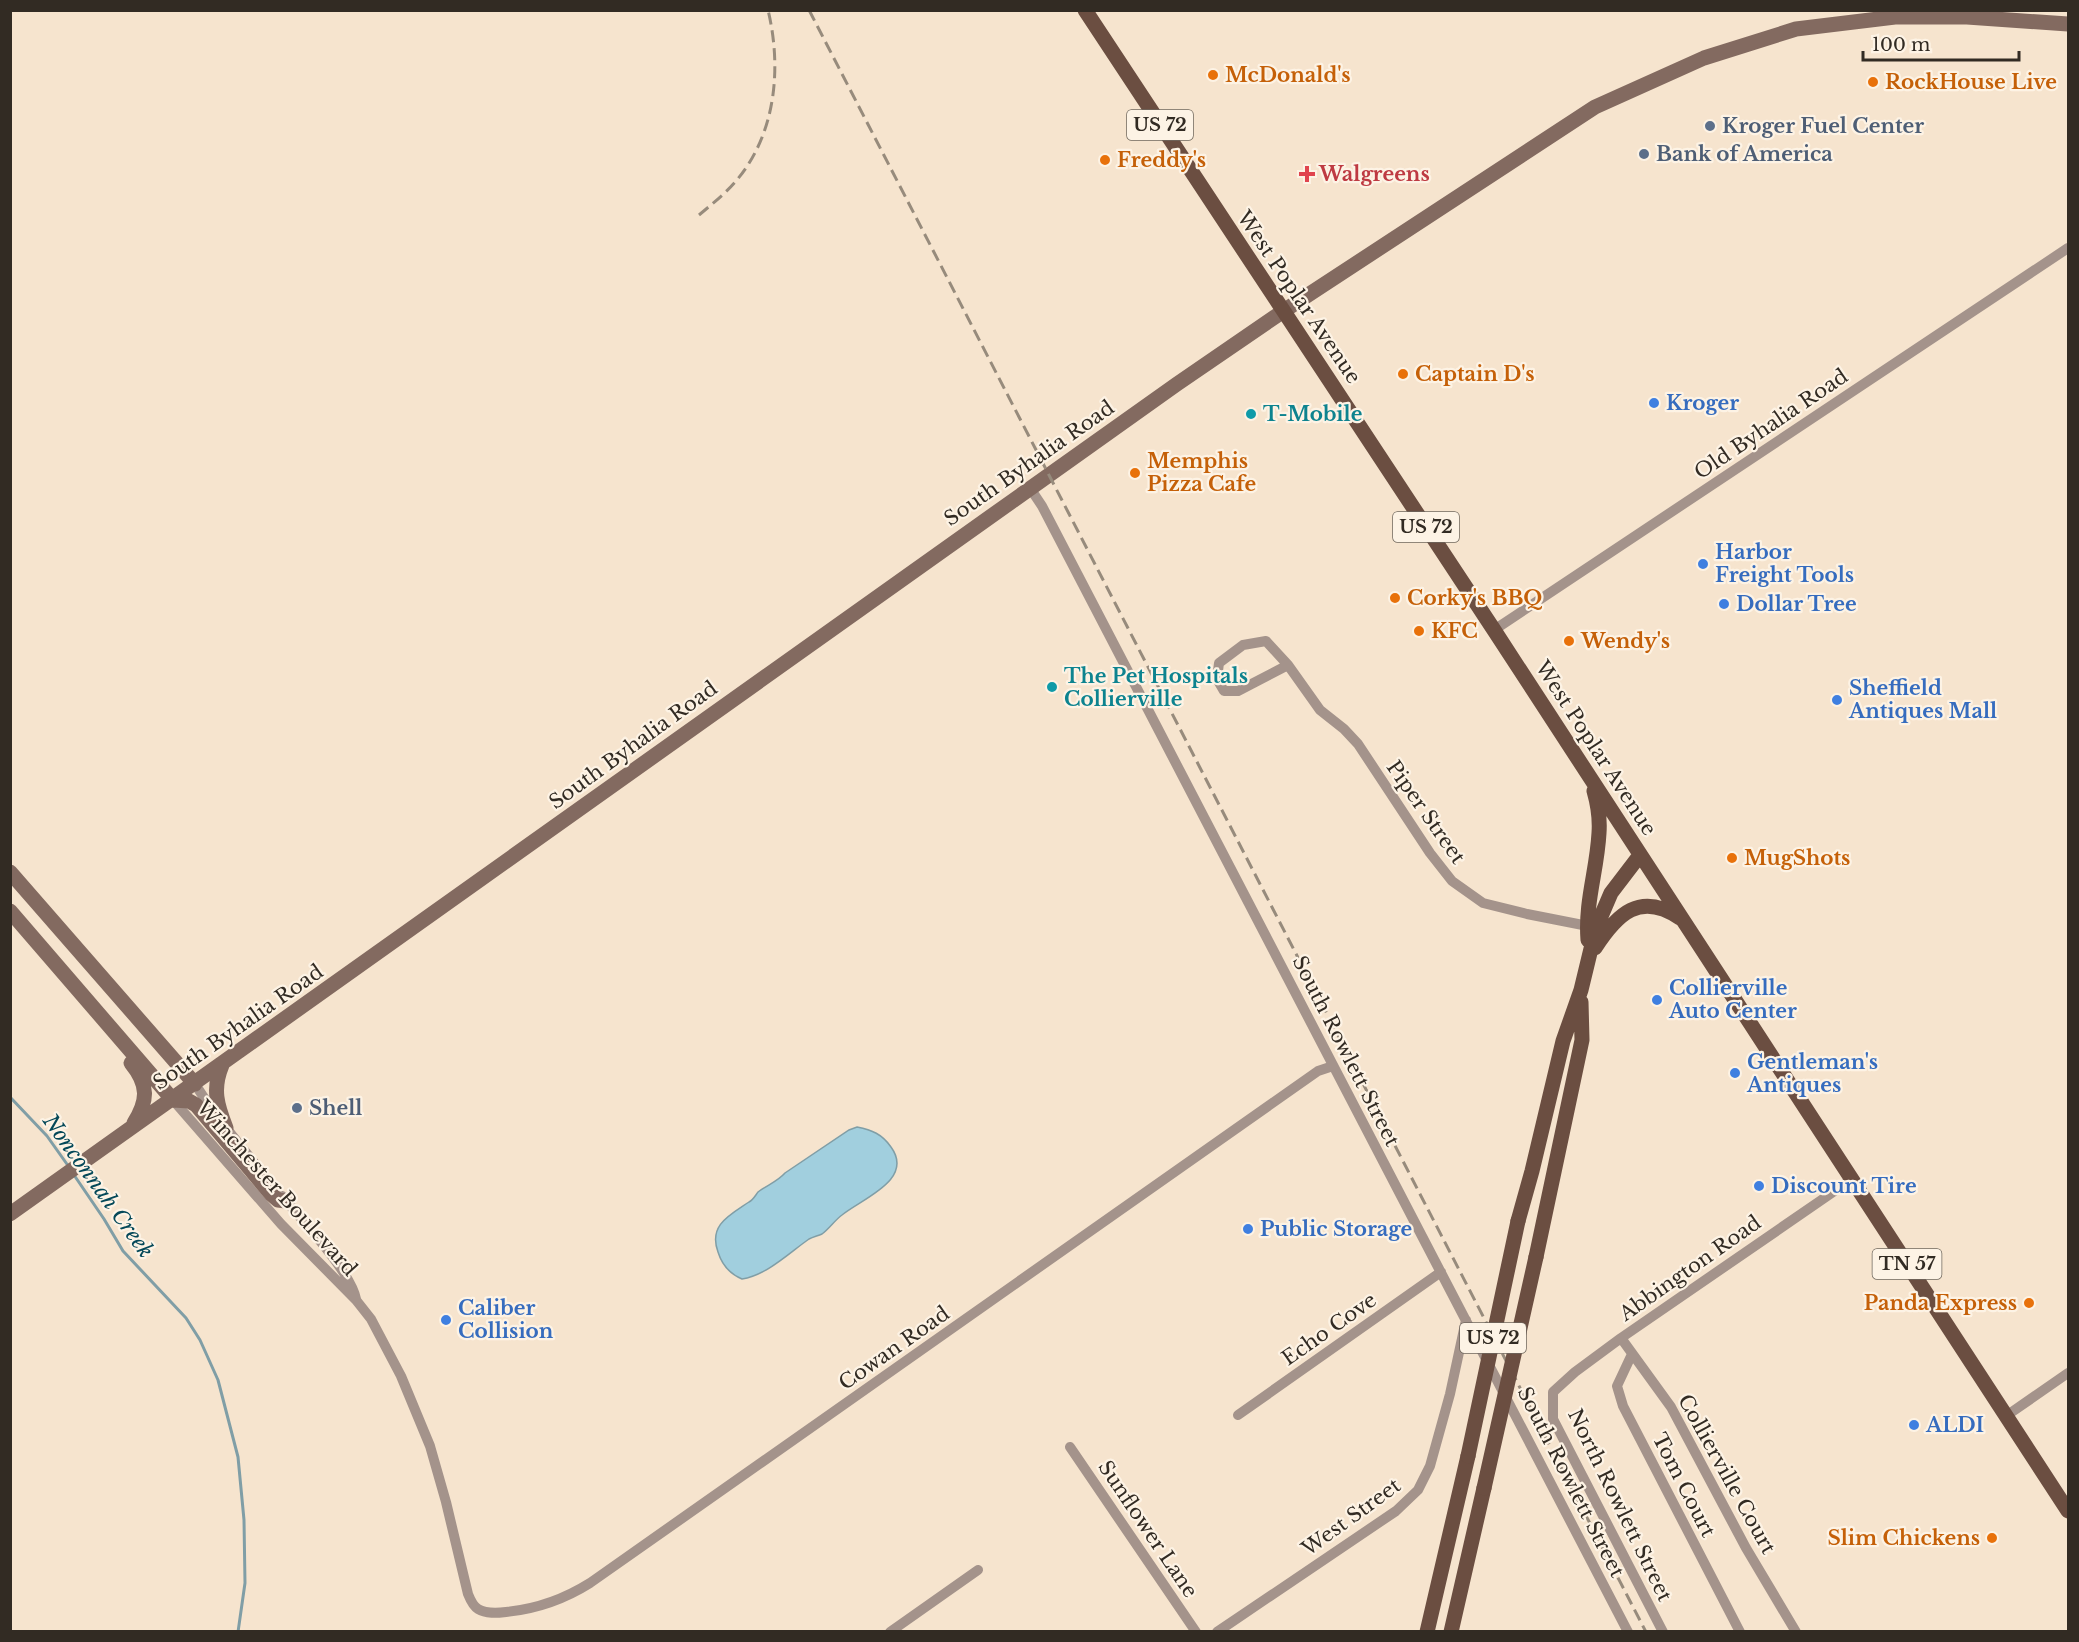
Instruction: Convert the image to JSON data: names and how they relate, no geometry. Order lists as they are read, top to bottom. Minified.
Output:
{"streets":{"main road":["US 72","West Poplar Avenue","South Byhalia Road","TN 57"],"street":["Old Byhalia Road","Piper Street","South Rowlett Street","Winchester Boulevard","Abbington Road","Echo Cove","Cowan Road","Collierville Court","Tom Court","North Rowlett Street","West Street","Sunflower Lane"]},"crossings":[["US 72","West Poplar Avenue"],["US 72","Piper Street"],["West Poplar Avenue","Old Byhalia Road"],["West Poplar Avenue","South Byhalia Road"],["West Poplar Avenue","Abbington Road"],["South Byhalia Road","South Rowlett Street"],["South Byhalia Road","Winchester Boulevard"],["South Rowlett Street","Echo Cove"],["South Rowlett Street","Cowan Road"],["South Rowlett Street","West Street"],["Winchester Boulevard","Cowan Road"],["Abbington Road","Collierville Court"],["Abbington Road","North Rowlett Street"],["Collierville Court","Tom Court"]],"water":["Nonconnah Creek"],"places":{"other":["McDonald's","RockHouse Live","Kroger Fuel Center","Bank of America","Freddy's","Captain D's","Kroger","T-Mobile","Memphis Pizza Cafe","Harbor Freight Tools","Corky's BBQ","Dollar Tree","KFC","Wendy's","The Pet Hospitals Collierville","Sheffield Antiques Mall","MugShots","Collierville Auto Center","Gentleman's Antiques","Shell","Discount Tire","Public Storage","Panda Express","Caliber Collision","ALDI","Slim Chickens"],"health":["Walgreens"]},"scale_bar":"100 m"}
